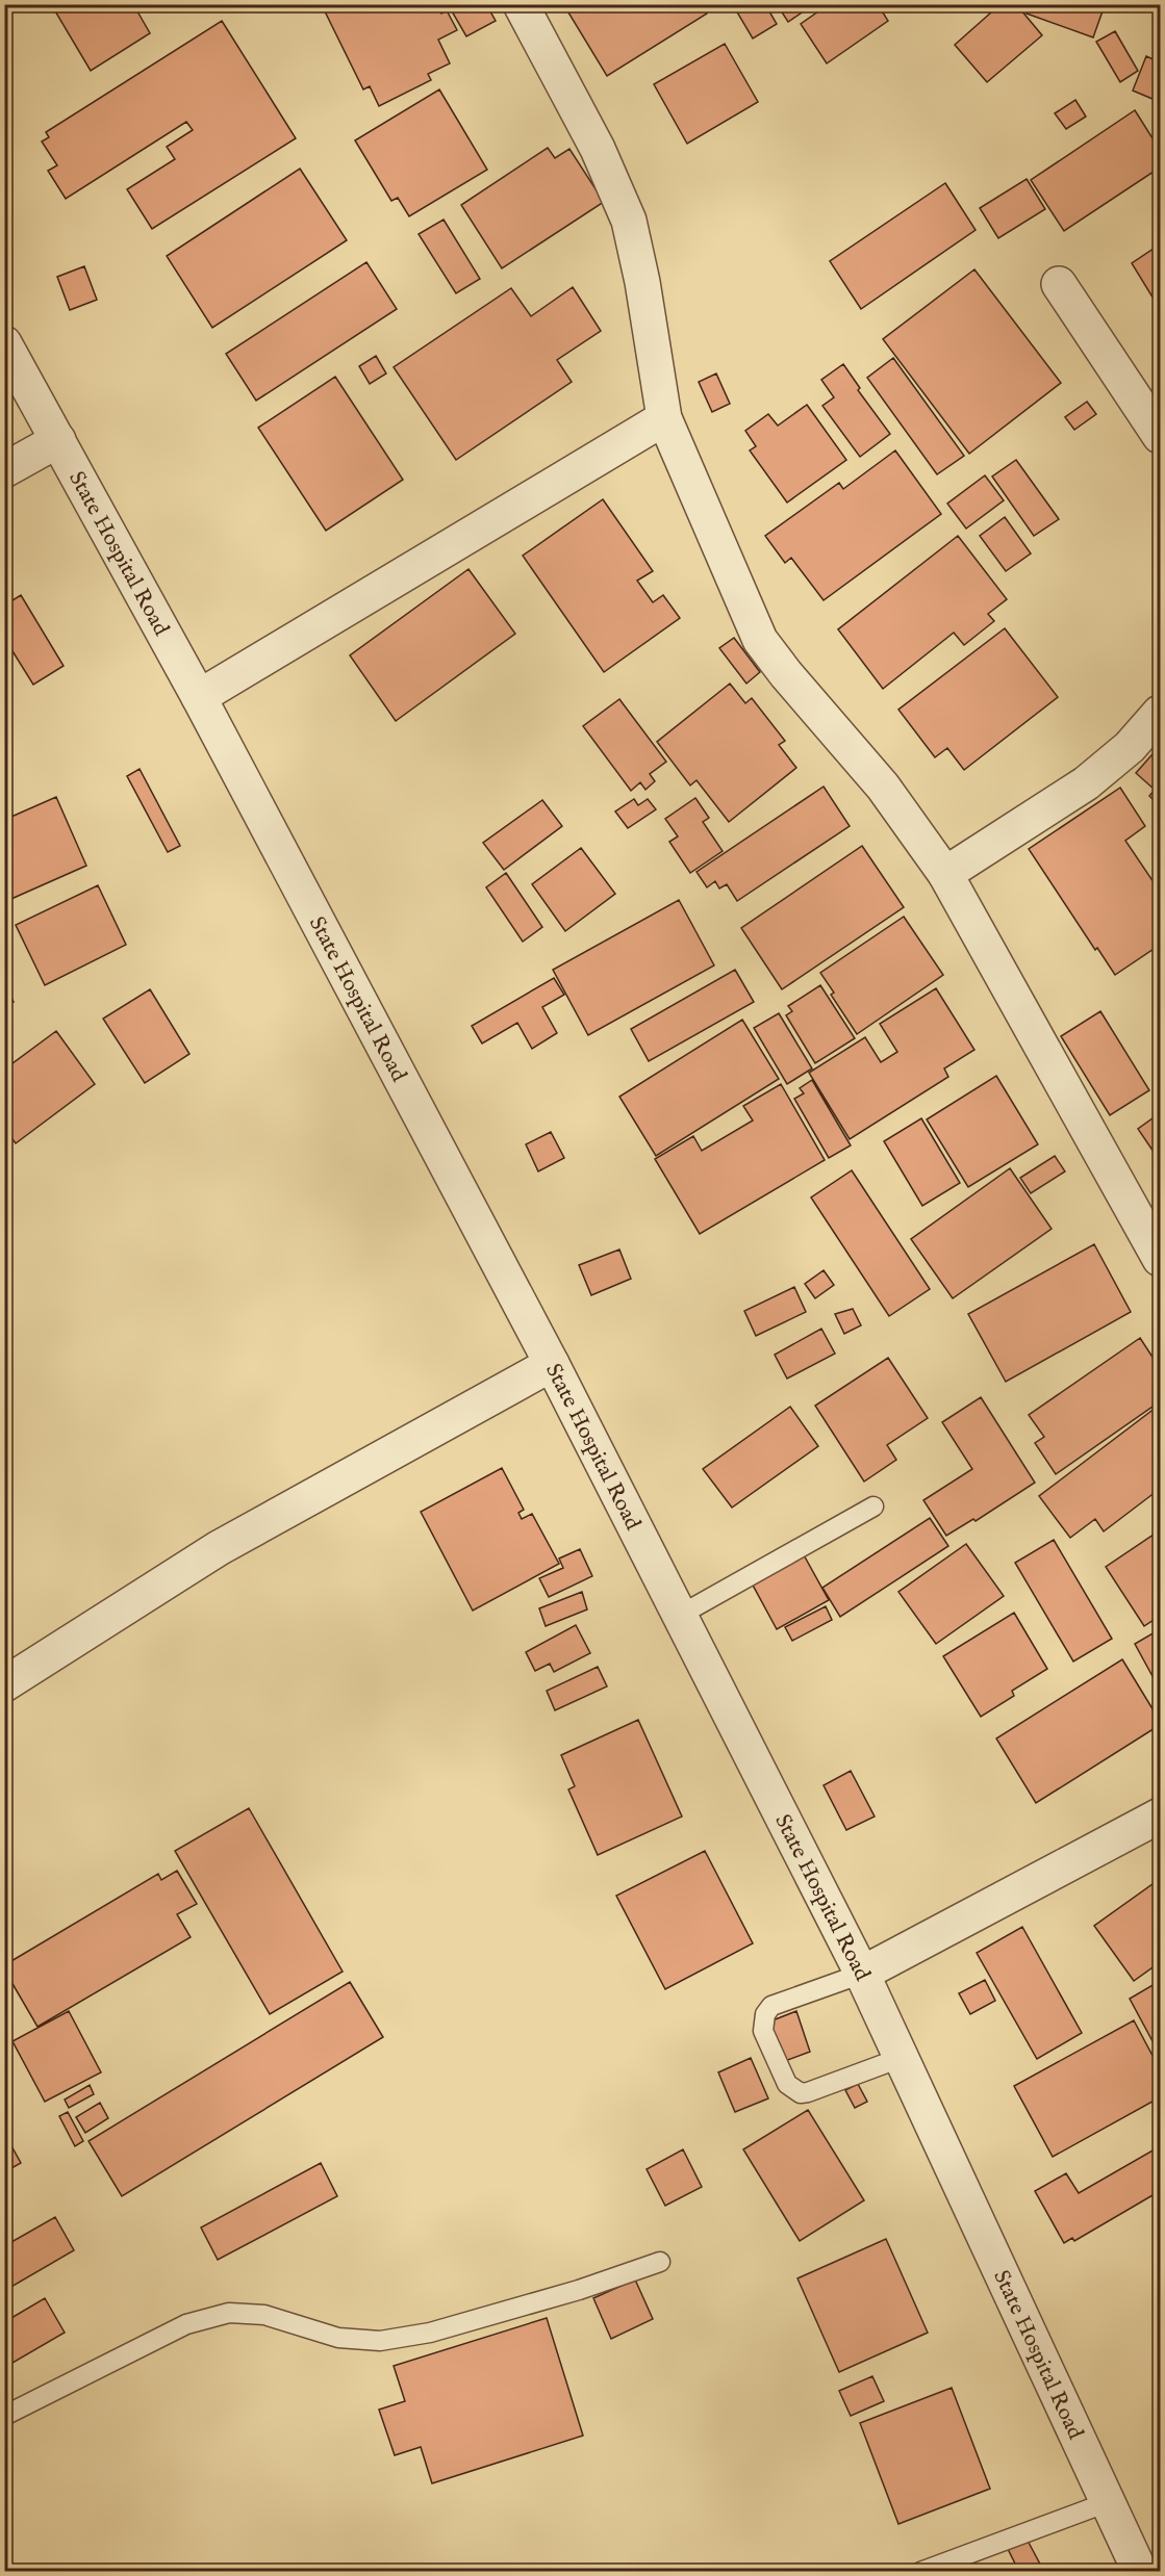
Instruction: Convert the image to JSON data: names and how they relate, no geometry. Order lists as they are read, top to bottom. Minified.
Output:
{"streets":{"street":["State Hospital Road"]}}
